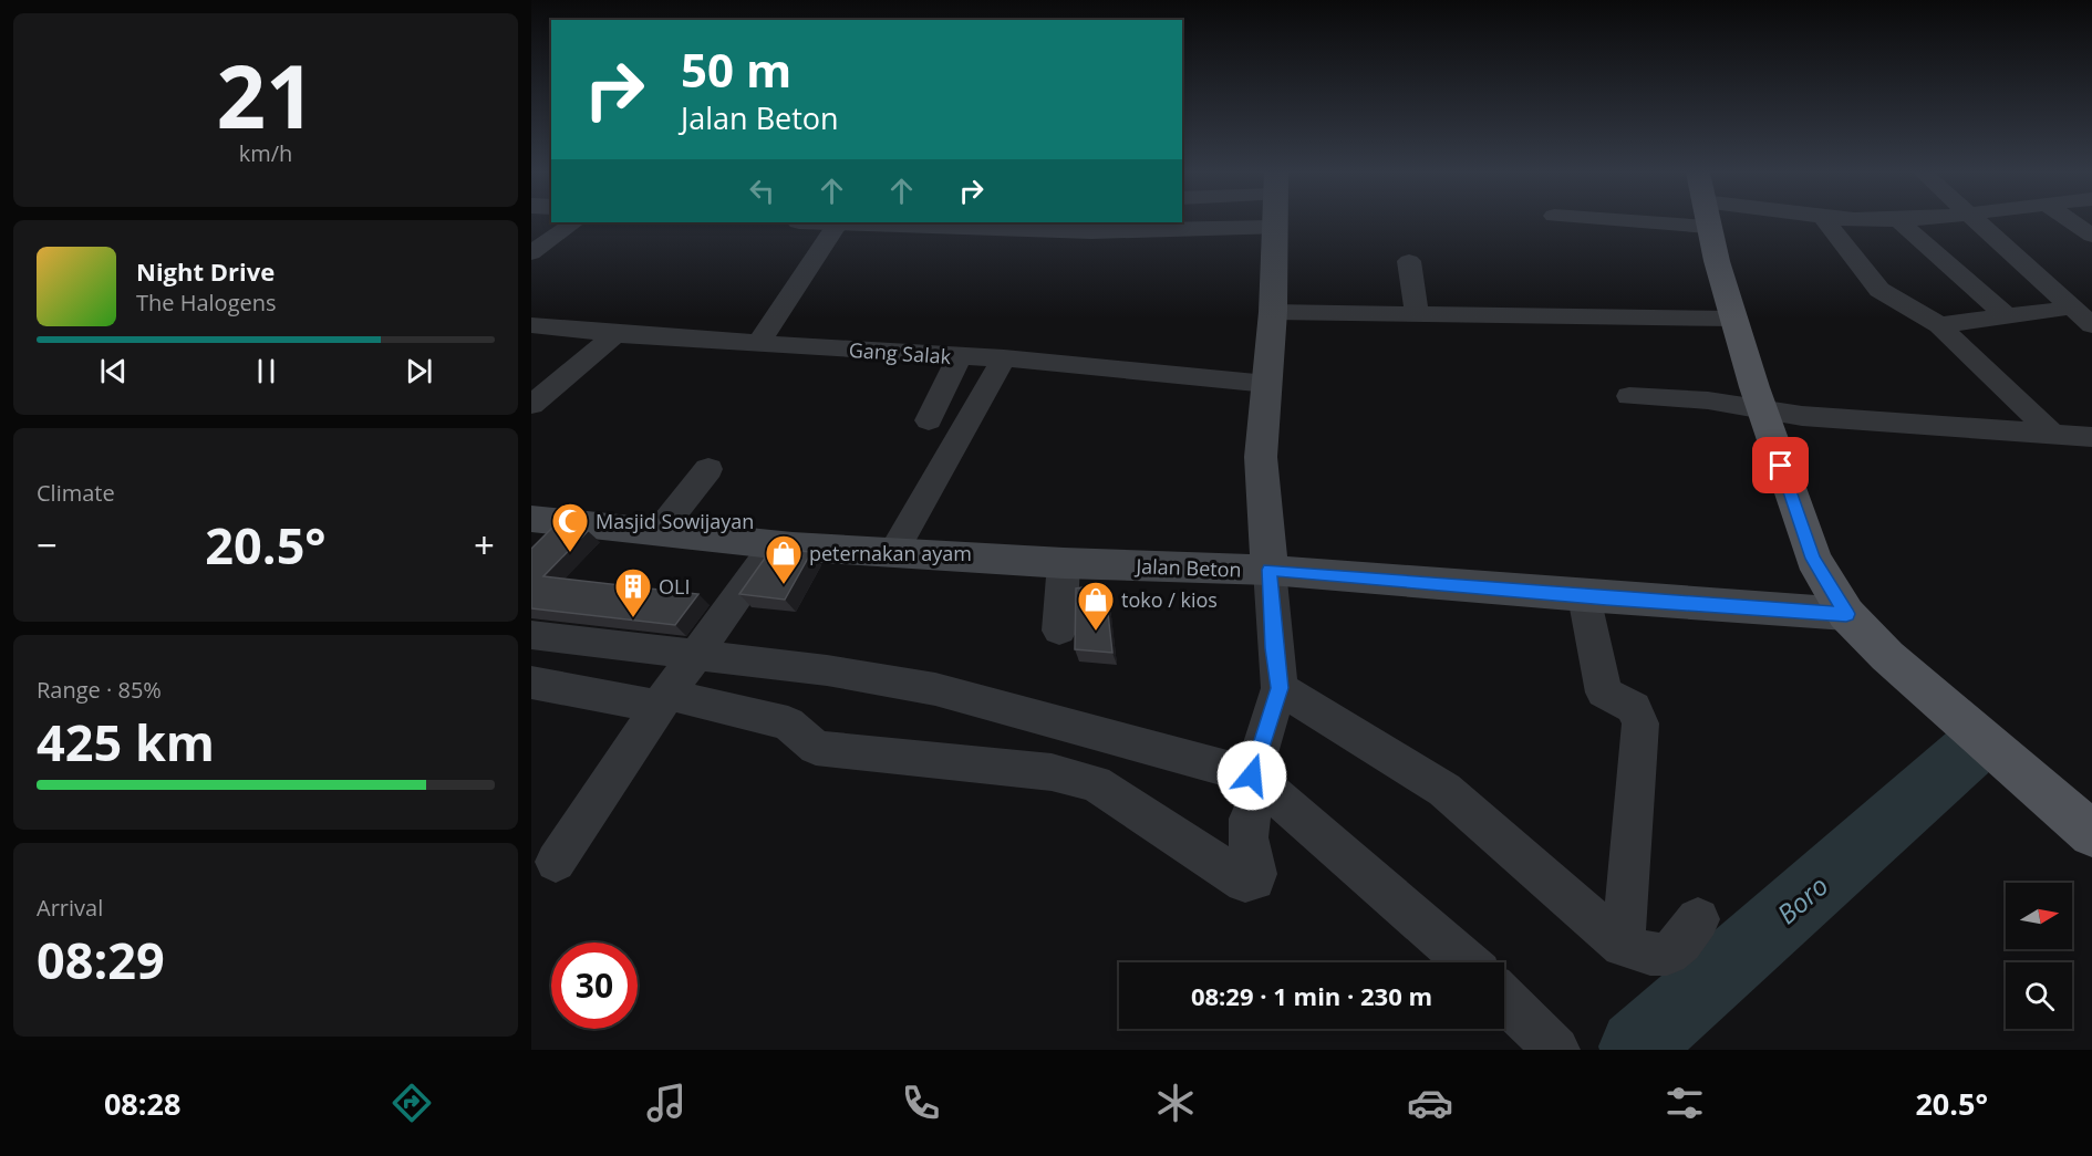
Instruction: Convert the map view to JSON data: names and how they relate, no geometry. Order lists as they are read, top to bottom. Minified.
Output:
{"streets":{"main road":["Jalan Beton"],"street":["Gang Salak"]},"water":["Boro"],"places":{"mosque":["Masjid Sowijayan"],"shop":["peternakan ayam","toko / kios"],"building":["OLI"]},"north":"right","page":{"tile":[["21","km/h"],"Climate",["Range · 85%","425 km"],["Arrival","08:29"]],"turn":["50 m","Jalan Beton"],"song":["Night Drive","The Halogens"],"heat":["−","20.5°","+"],"limit":"30","trip":"08:29 · 1 min · 230 m","tabs":["08:28","20.5°"]}}
